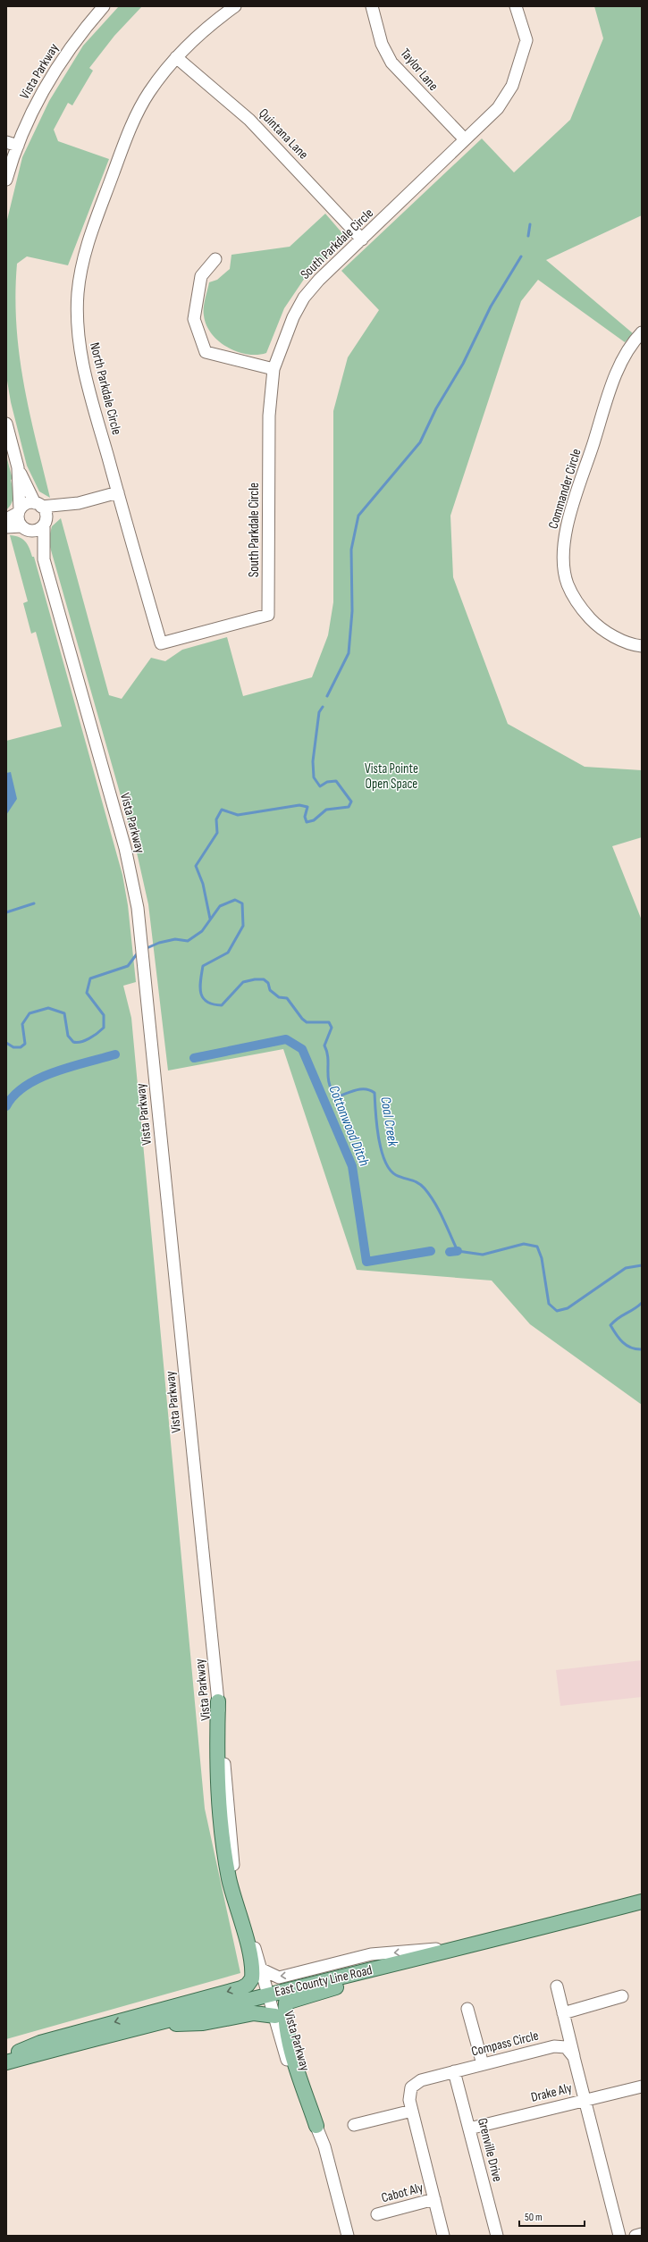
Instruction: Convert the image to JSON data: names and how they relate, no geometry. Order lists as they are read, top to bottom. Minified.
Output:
{"streets":{"main road":["East County Line Road"],"street":["Taylor Lane","Vista Parkway","Quintana Lane","South Parkdale Circle","North Parkdale Circle","Commander Circle","Compass Circle","Drake Aly","Grenville Drive","Cabot Aly"]},"crossings":[["Taylor Lane","South Parkdale Circle"],["Vista Parkway","East County Line Road"],["Quintana Lane","South Parkdale Circle"],["Quintana Lane","North Parkdale Circle"],["South Parkdale Circle","North Parkdale Circle"],["Compass Circle","Grenville Drive"],["Compass Circle","Cabot Aly"],["Drake Aly","Grenville Drive"]],"water":["Coal Creek","Cottonwood Ditch"],"parks":["Vista Pointe Open Space"],"scale_bar":"50 m"}
